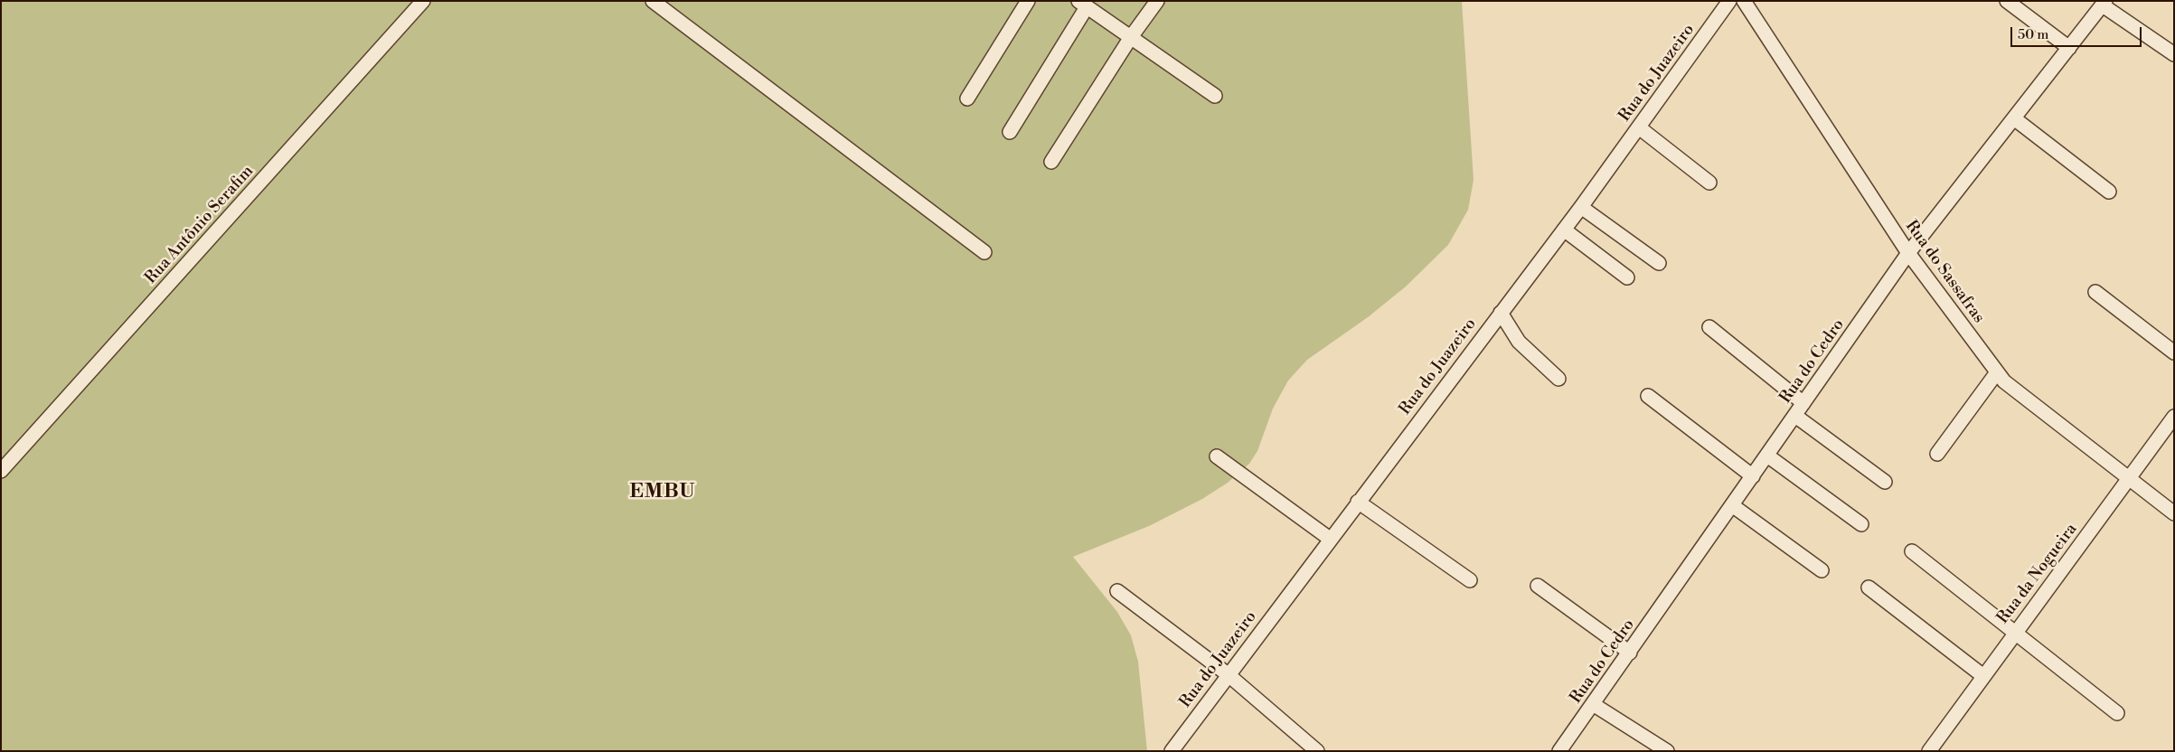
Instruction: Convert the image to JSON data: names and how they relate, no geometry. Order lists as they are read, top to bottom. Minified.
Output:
{"streets":{"street":["Rua do Juazeiro","Rua Antônio Serafim","Rua do Sassafras","Rua do Cedro","Rua da Nogueira"]},"crossings":[["Rua do Sassafras","Rua do Cedro"],["Rua do Sassafras","Rua da Nogueira"]],"districts":["EMBU"],"scale_bar":"50 m"}
